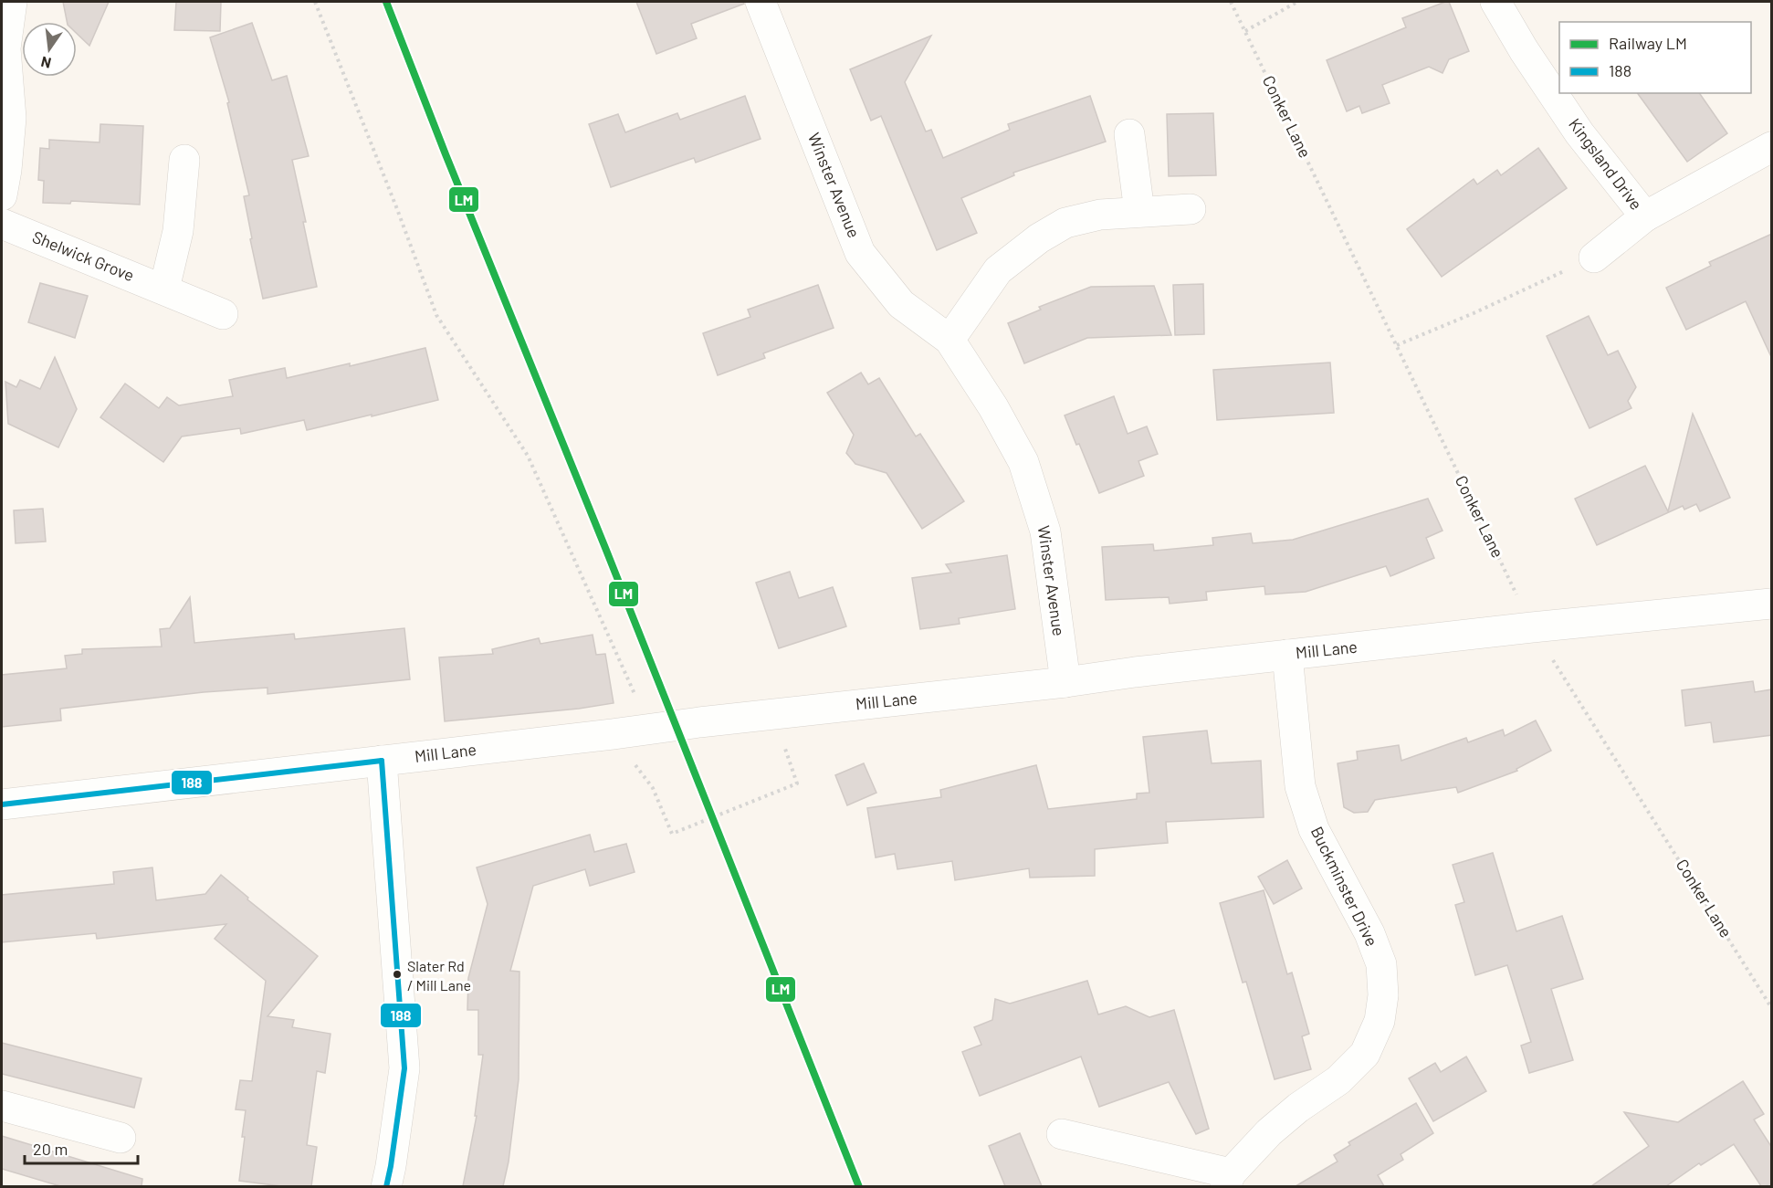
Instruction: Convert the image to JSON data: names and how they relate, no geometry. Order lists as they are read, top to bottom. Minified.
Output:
{"streets":{"street":["Kingsland Drive","Winster Avenue","Shelwick Grove","Mill Lane","Buckminster Drive"],"path":["Conker Lane"]},"crossings":[["Conker Lane","Mill Lane"],["Winster Avenue","Mill Lane"],["Mill Lane","Buckminster Drive"]],"places":["Slater Rd / Mill Lane"],"lines":["rail line LM","transit line 188"],"legend":["Railway LM","188"],"scale_bar":"20 m","north":"bottom"}
